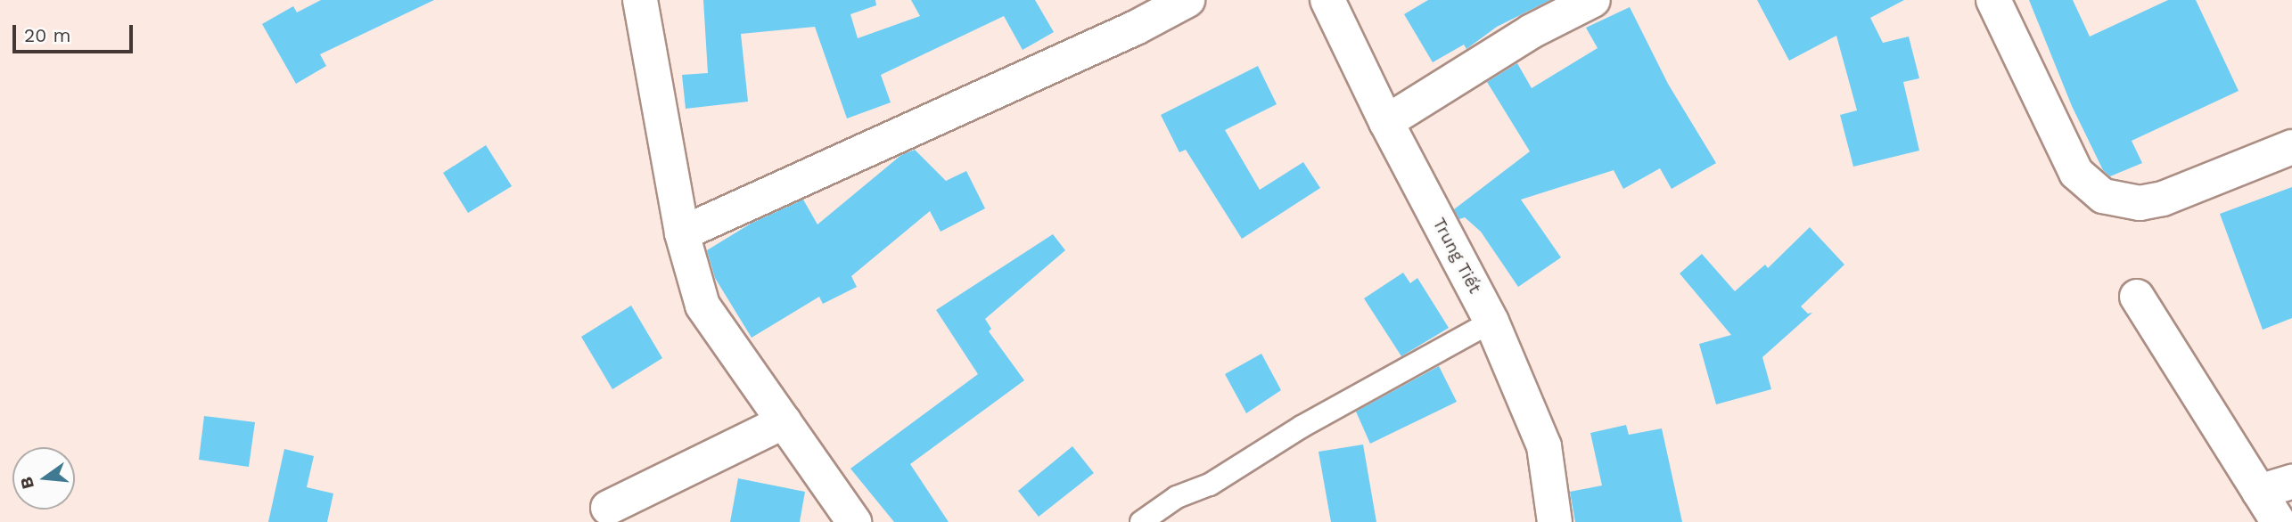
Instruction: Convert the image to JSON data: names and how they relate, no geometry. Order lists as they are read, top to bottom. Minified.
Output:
{"streets":{"street":["Trung Tiết"]},"scale_bar":"20 m","north":"left"}
